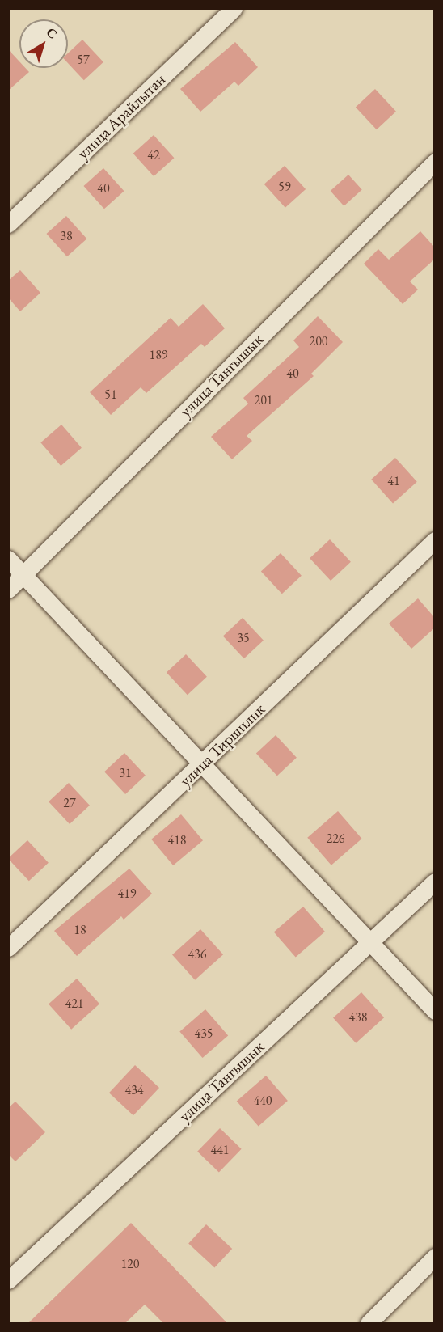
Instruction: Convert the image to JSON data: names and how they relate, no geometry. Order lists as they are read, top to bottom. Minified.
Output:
{"streets":{"street":["улица Арайлытан","улица Тангышык","улица Тиршилик"]},"house_numbers":["57","42","59","40","38","200","189","40","51","201","41","35","31","27","226","418","419","18","436","421","438","435","434","440","441","120"],"north":"top right"}
